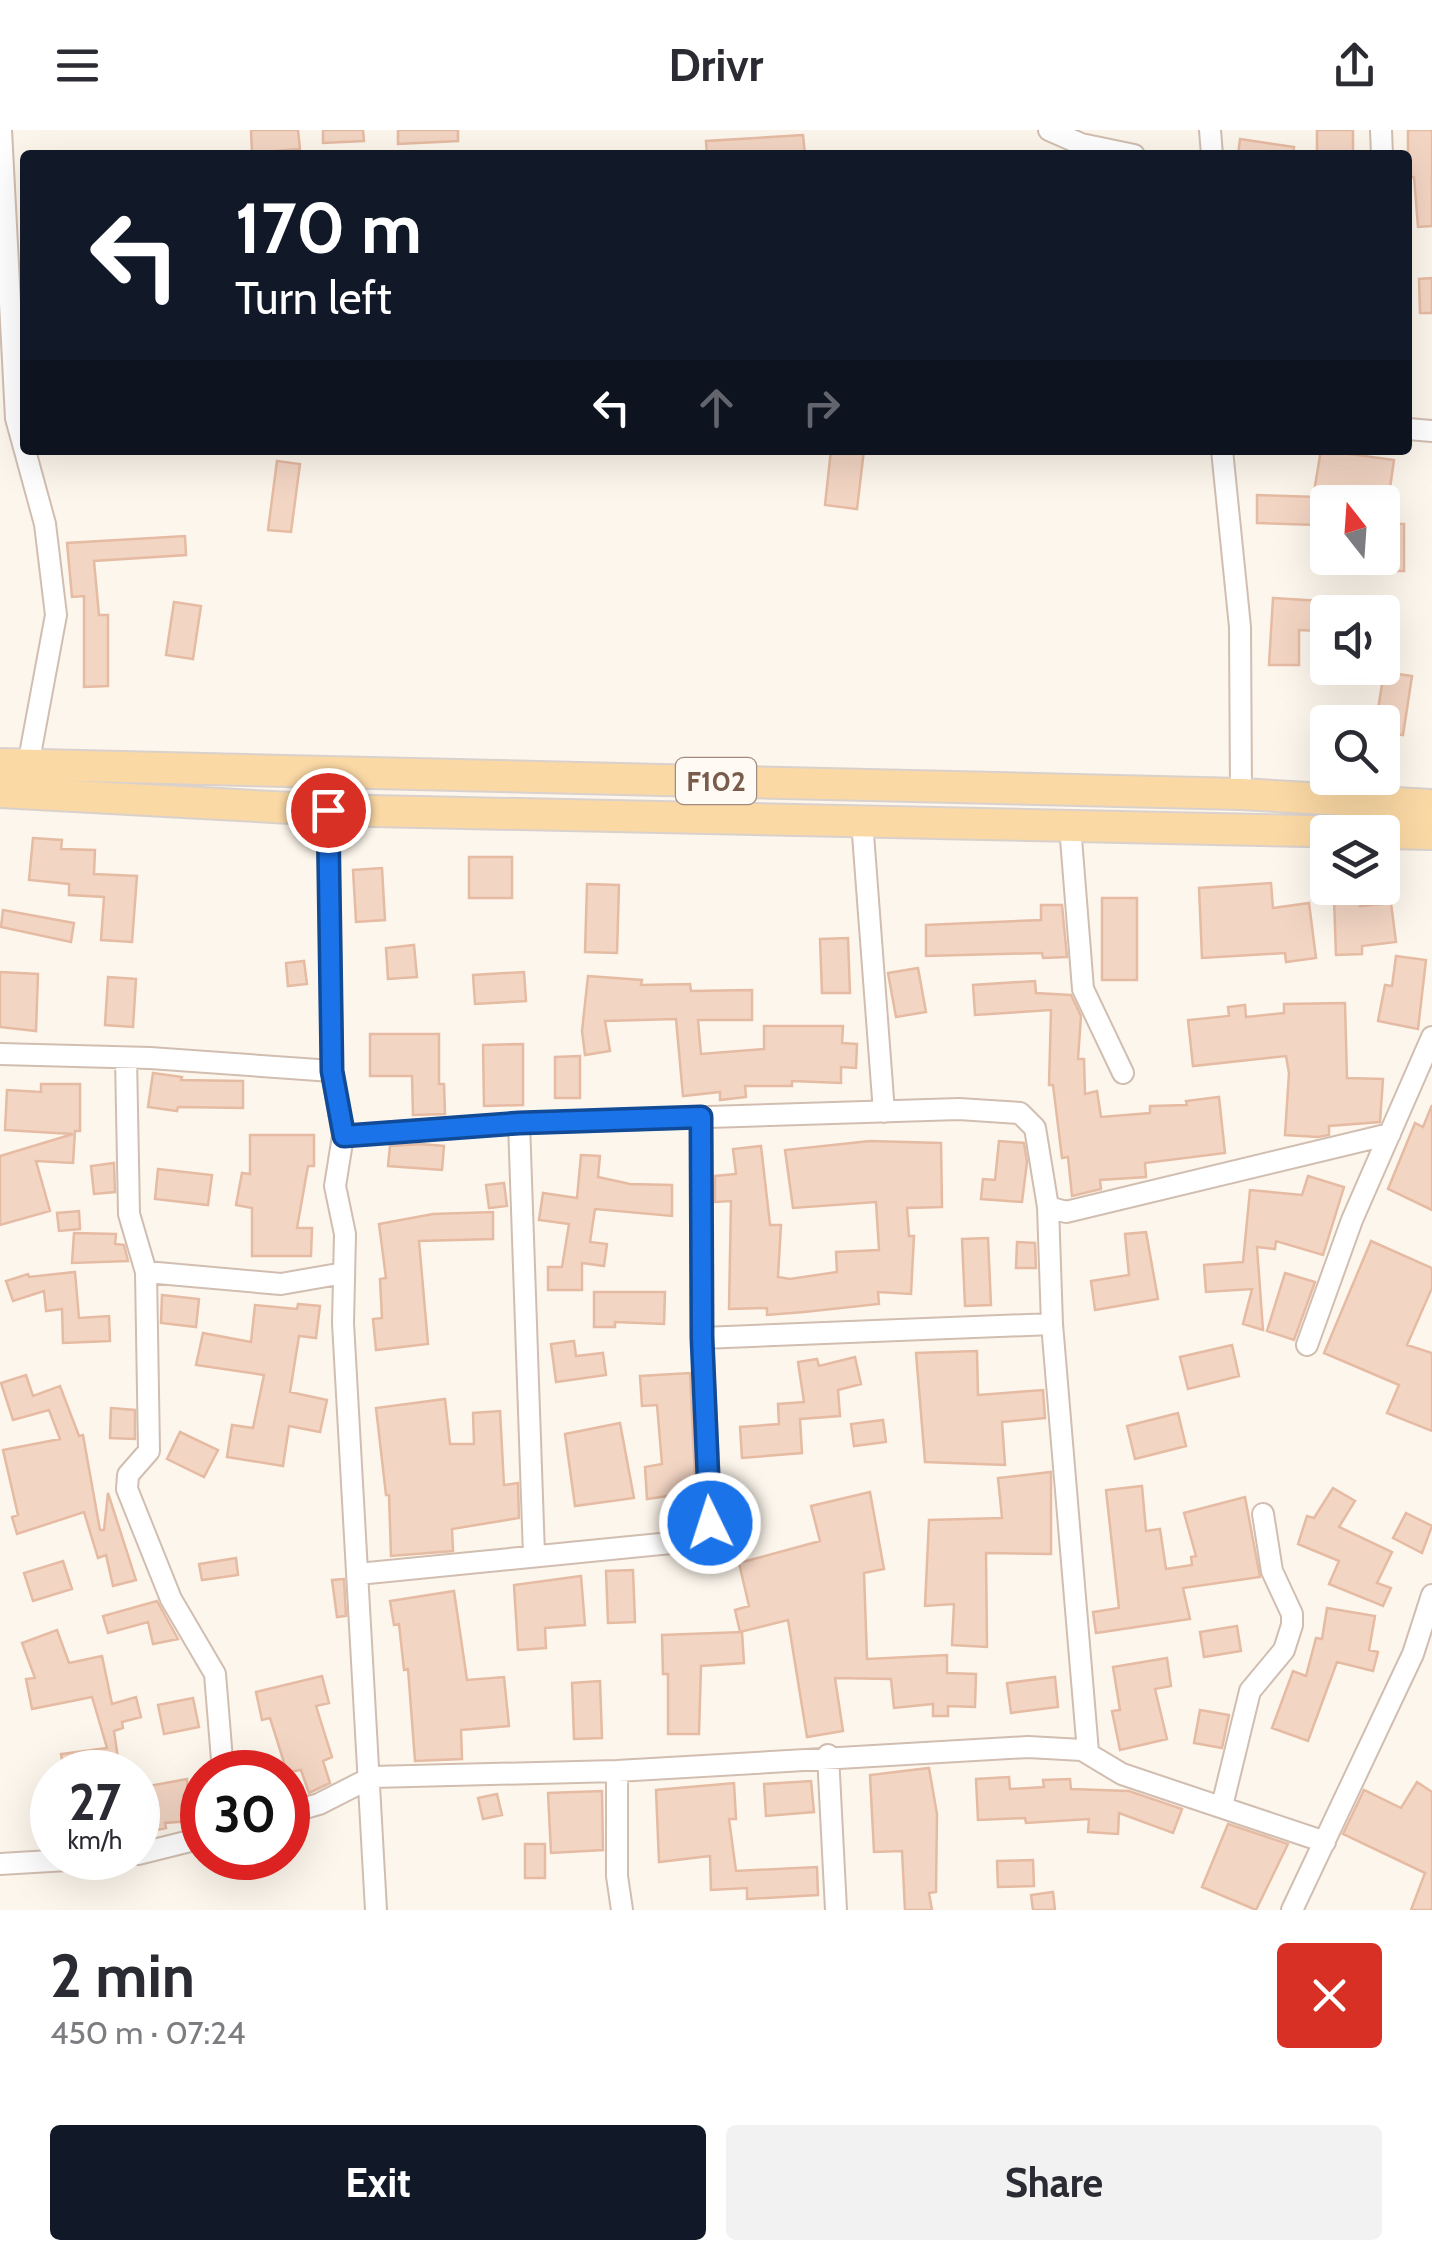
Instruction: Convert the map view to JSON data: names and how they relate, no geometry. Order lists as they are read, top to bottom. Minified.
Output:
{"streets":{"main road":["F102"]},"north":"top","page":{"header":"Drivr","turn":["170 m","Turn left"],"speed":"27 km/h","limit":"30","heading":["2 min","450 m · 07:24"],"buttons":["Exit","Share"]}}
